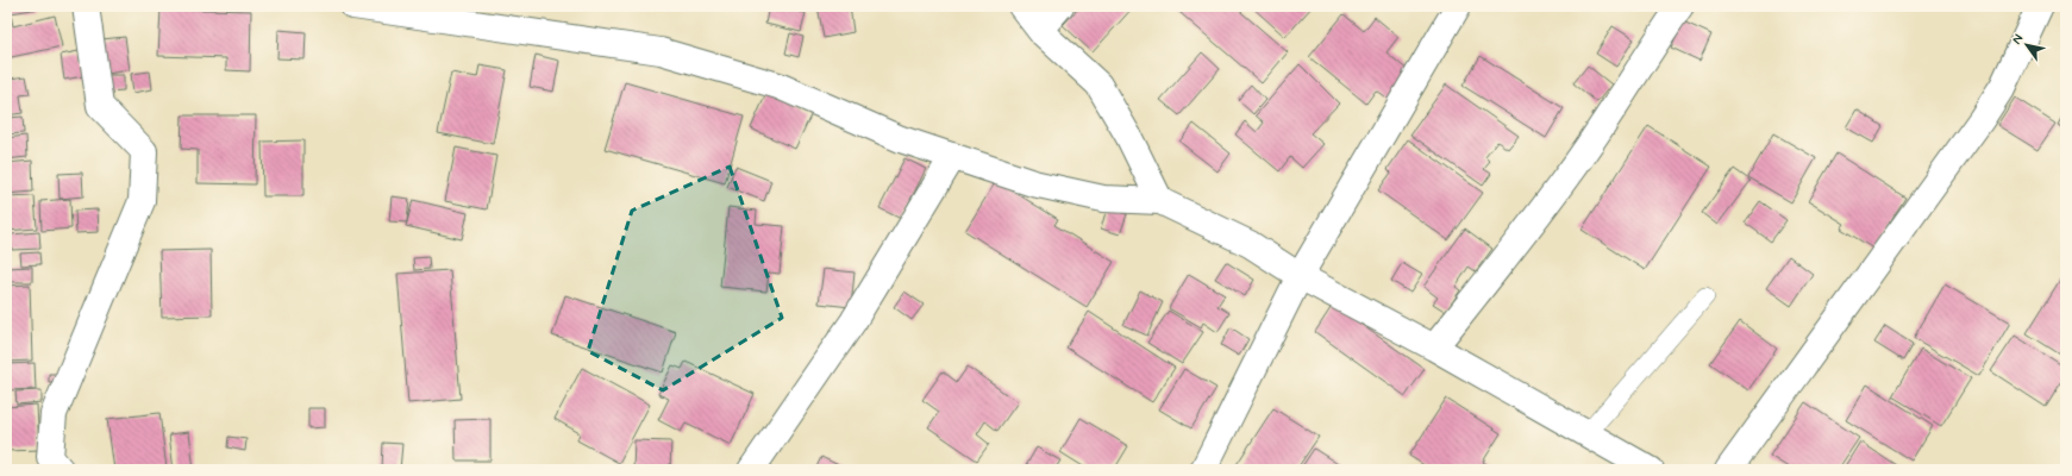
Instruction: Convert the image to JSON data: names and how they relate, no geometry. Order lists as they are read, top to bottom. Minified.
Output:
{"north":"top left"}
